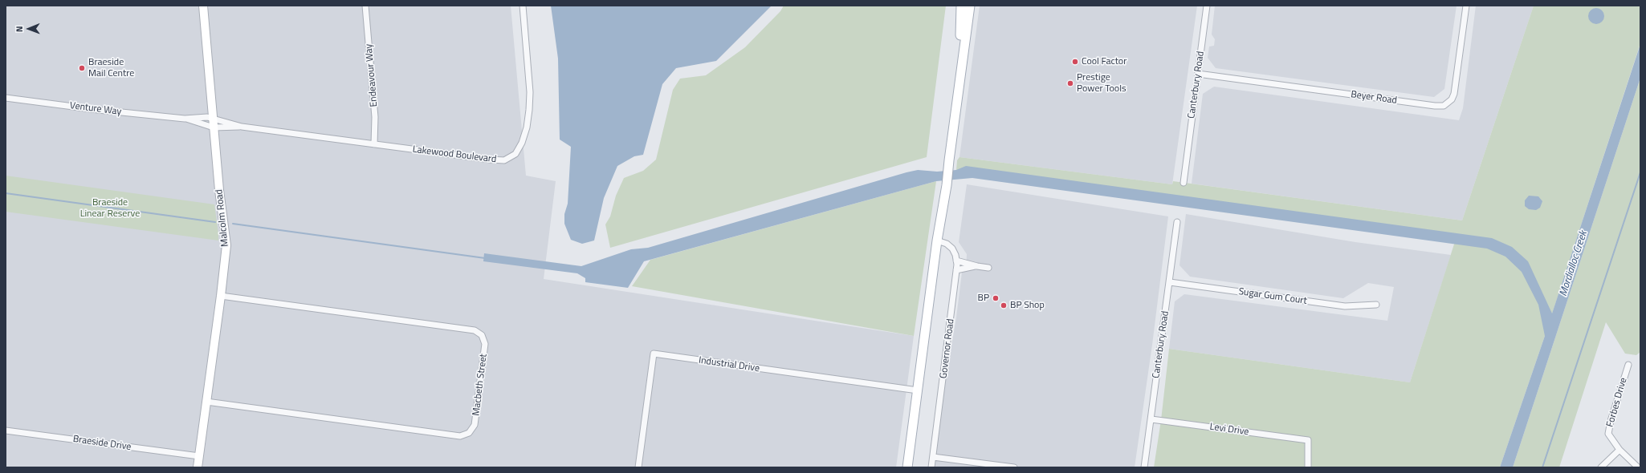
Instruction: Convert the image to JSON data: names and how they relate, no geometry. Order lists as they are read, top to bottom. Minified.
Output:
{"streets":{"street":["Endeavour Way","Canterbury Road","Beyer Road","Venture Way","Lakewood Boulevard","Malcolm Road","Sugar Gum Court","Governor Road","Industrial Drive","Macbeth Street","Forbes Drive","Levi Drive","Braeside Drive"]},"crossings":[["Endeavour Way","Lakewood Boulevard"],["Canterbury Road","Beyer Road"],["Canterbury Road","Sugar Gum Court"],["Canterbury Road","Levi Drive"],["Venture Way","Lakewood Boulevard"],["Venture Way","Malcolm Road"],["Lakewood Boulevard","Malcolm Road"],["Malcolm Road","Macbeth Street"],["Malcolm Road","Braeside Drive"]],"water":["Mordialloc Creek"],"parks":["Braeside Linear Reserve"],"places":["Cool Factor","Braeside Mail Centre","Prestige Power Tools","BP","BP Shop"],"north":"left"}
